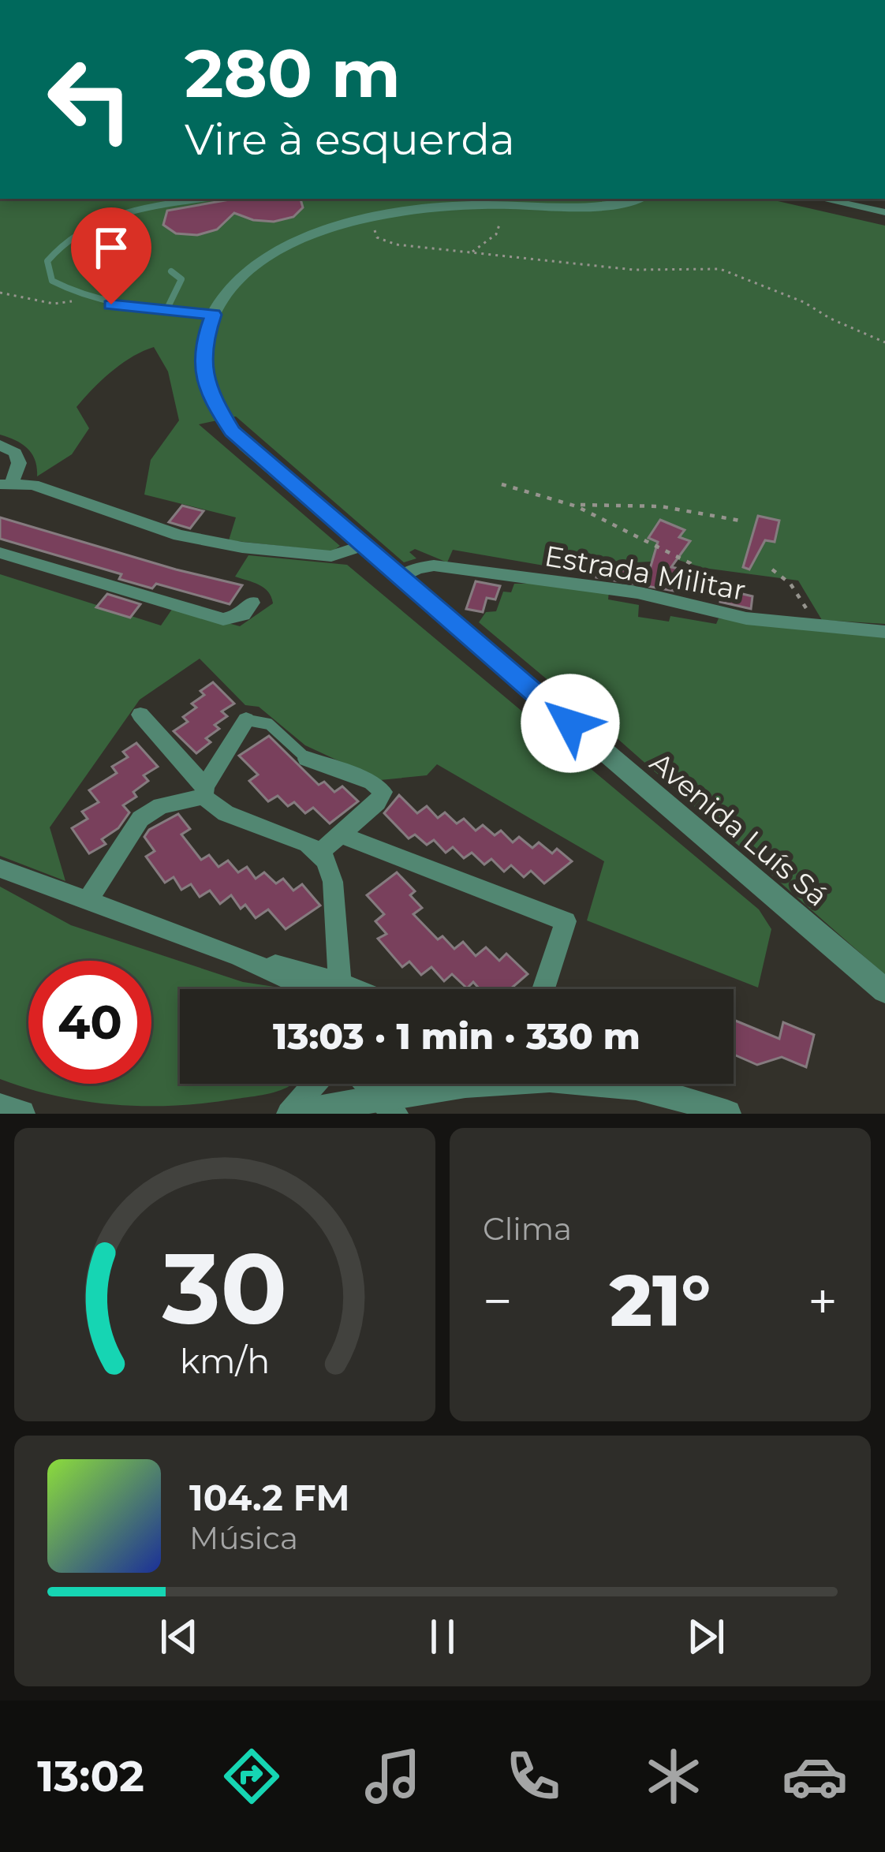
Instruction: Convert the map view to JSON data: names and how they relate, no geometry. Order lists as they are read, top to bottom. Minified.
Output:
{"streets":{"street":["Estrada Militar","Avenida Luís Sá"]},"crossings":[["Estrada Militar","Avenida Luís Sá"]],"page":{"turn":["280 m","Vire à esquerda"],"limit":"40","trip":"13:03 · 1 min · 330 m","tile":"Clima","heat":["−","21°","+"],"song":["104.2 FM","Música"],"tabs":"13:02","gauge":["30","km/h"]}}
